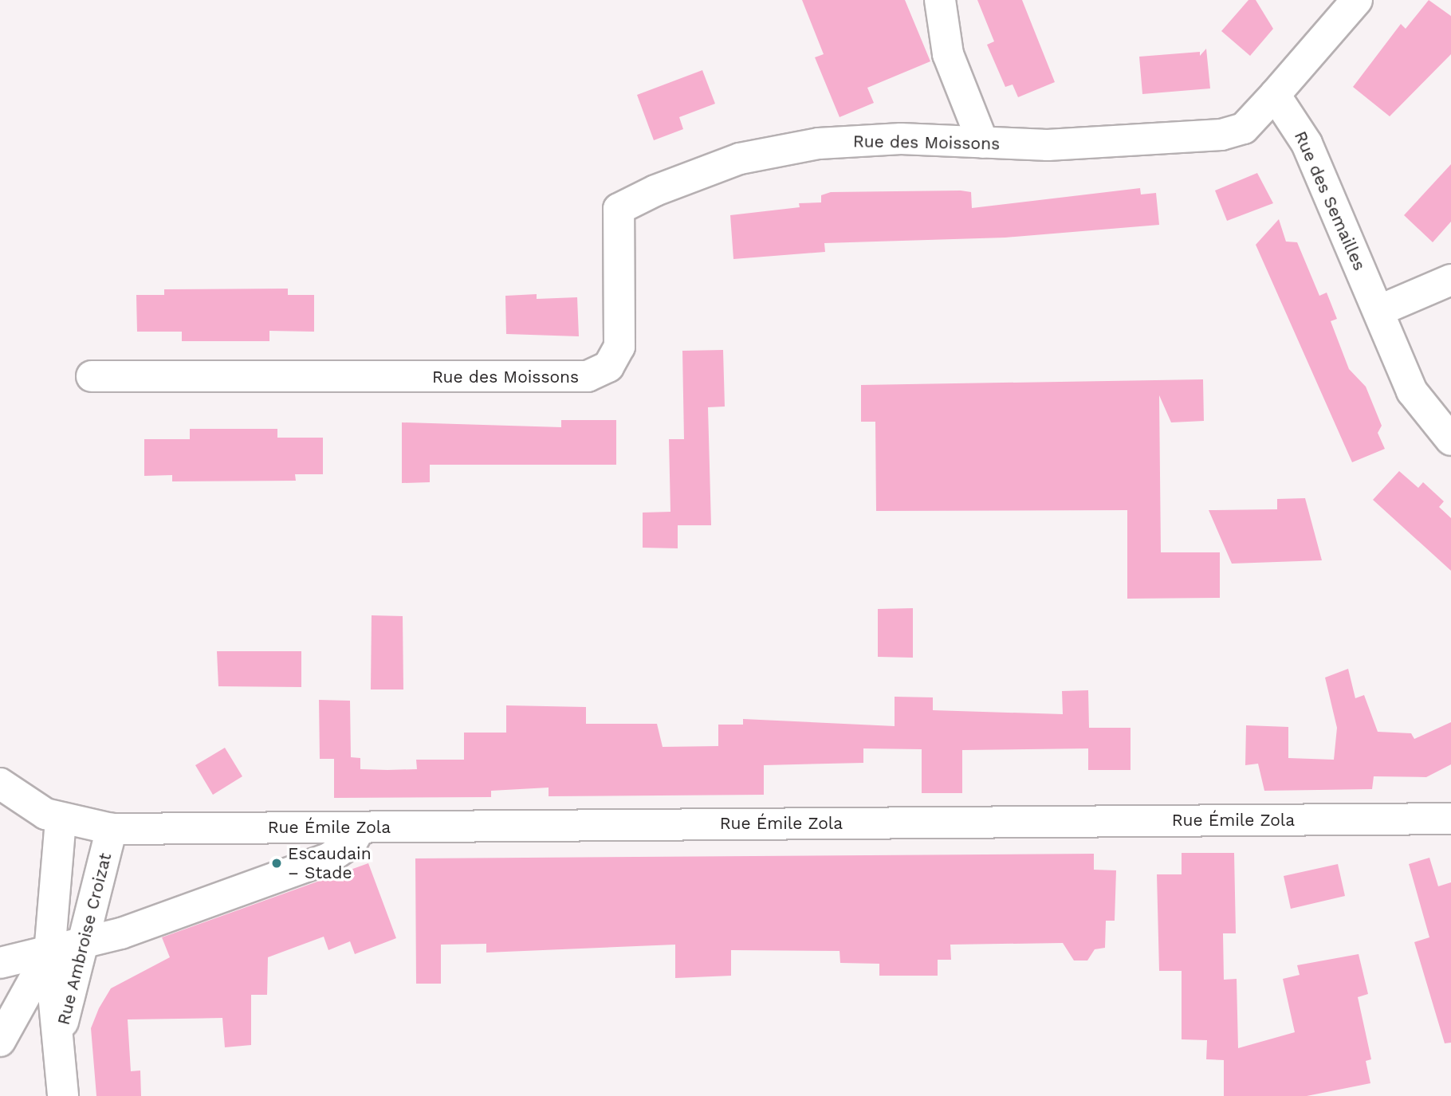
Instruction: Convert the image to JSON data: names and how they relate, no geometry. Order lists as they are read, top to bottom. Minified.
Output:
{"streets":{"street":["Rue des Moissons","Rue des Semailles","Rue Émile Zola","Rue Ambroise Croizat"]},"crossings":[["Rue des Moissons","Rue des Semailles"],["Rue Émile Zola","Rue Ambroise Croizat"]],"places":["Escaudain – Stade"]}
